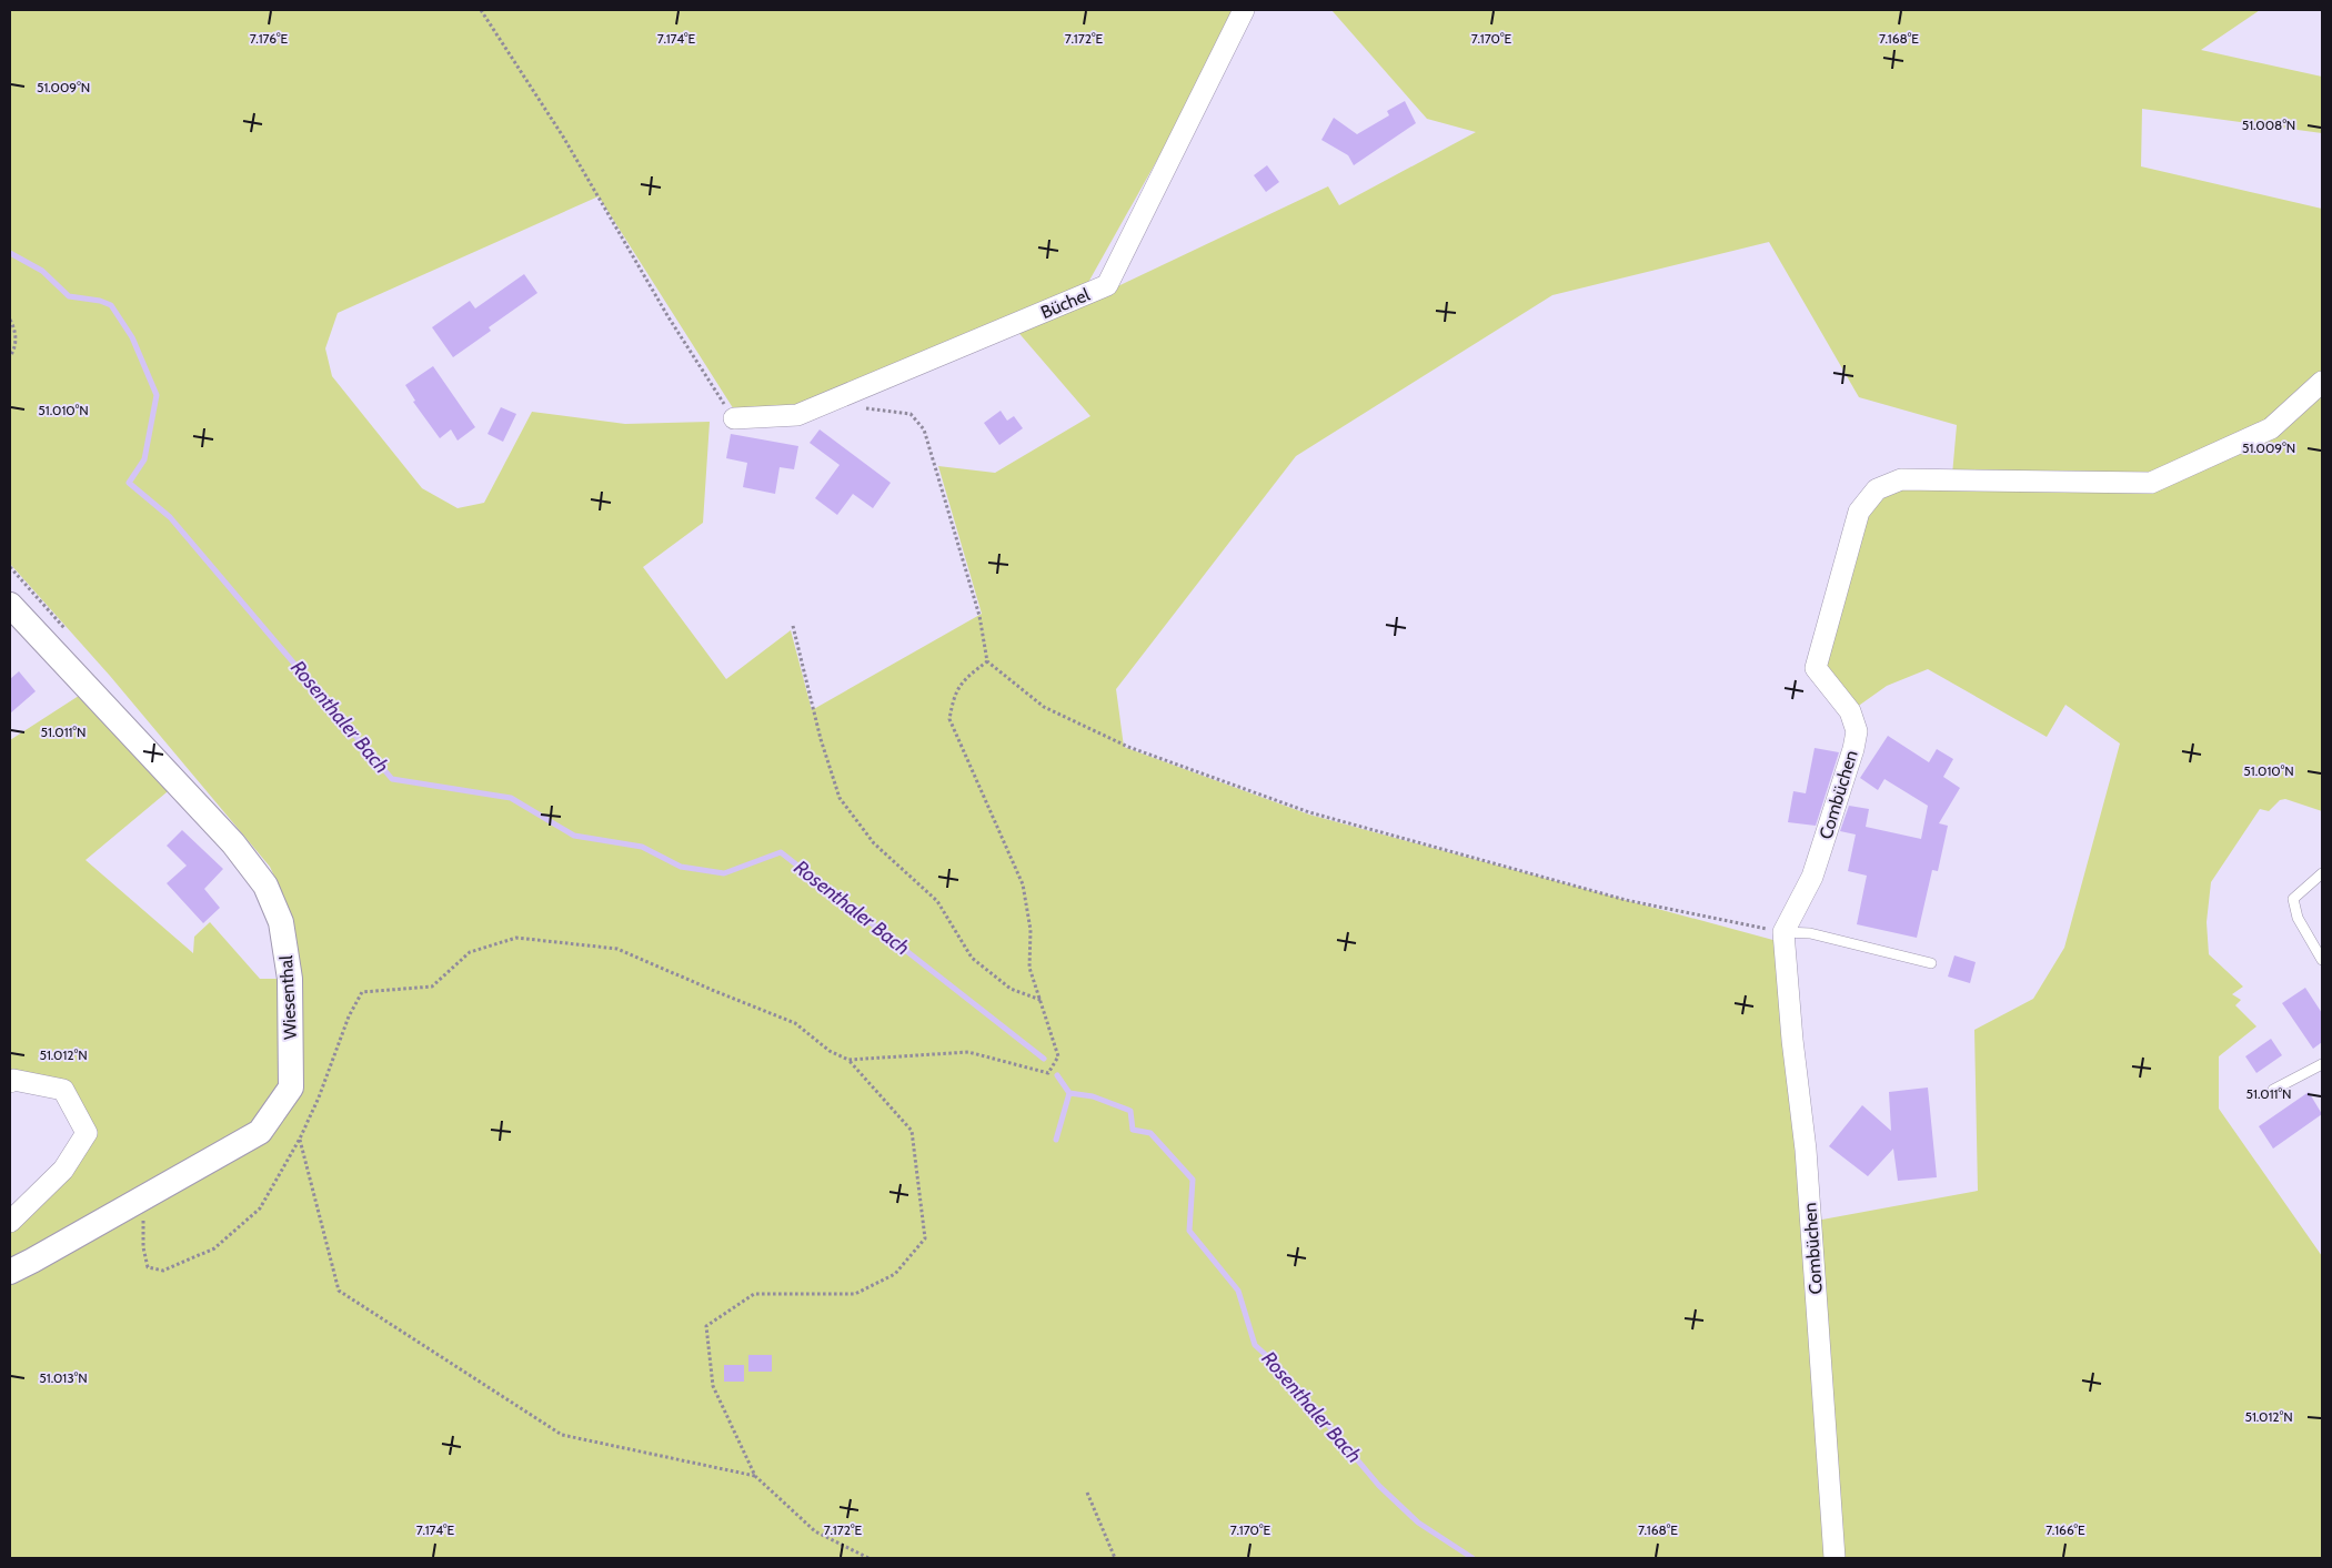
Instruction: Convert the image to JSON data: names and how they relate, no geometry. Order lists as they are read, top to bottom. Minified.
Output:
{"streets":{"street":["Büchel","Combüchen","Wiesenthal"]},"water":["Rosenthaler Bach"],"coordinates":["7.176°E","7.174°E","7.172°E","7.170°E","7.168°E","51.009°N","51.008°N","51.010°N","51.011°N","51.012°N","51.013°N","7.166°E"]}
